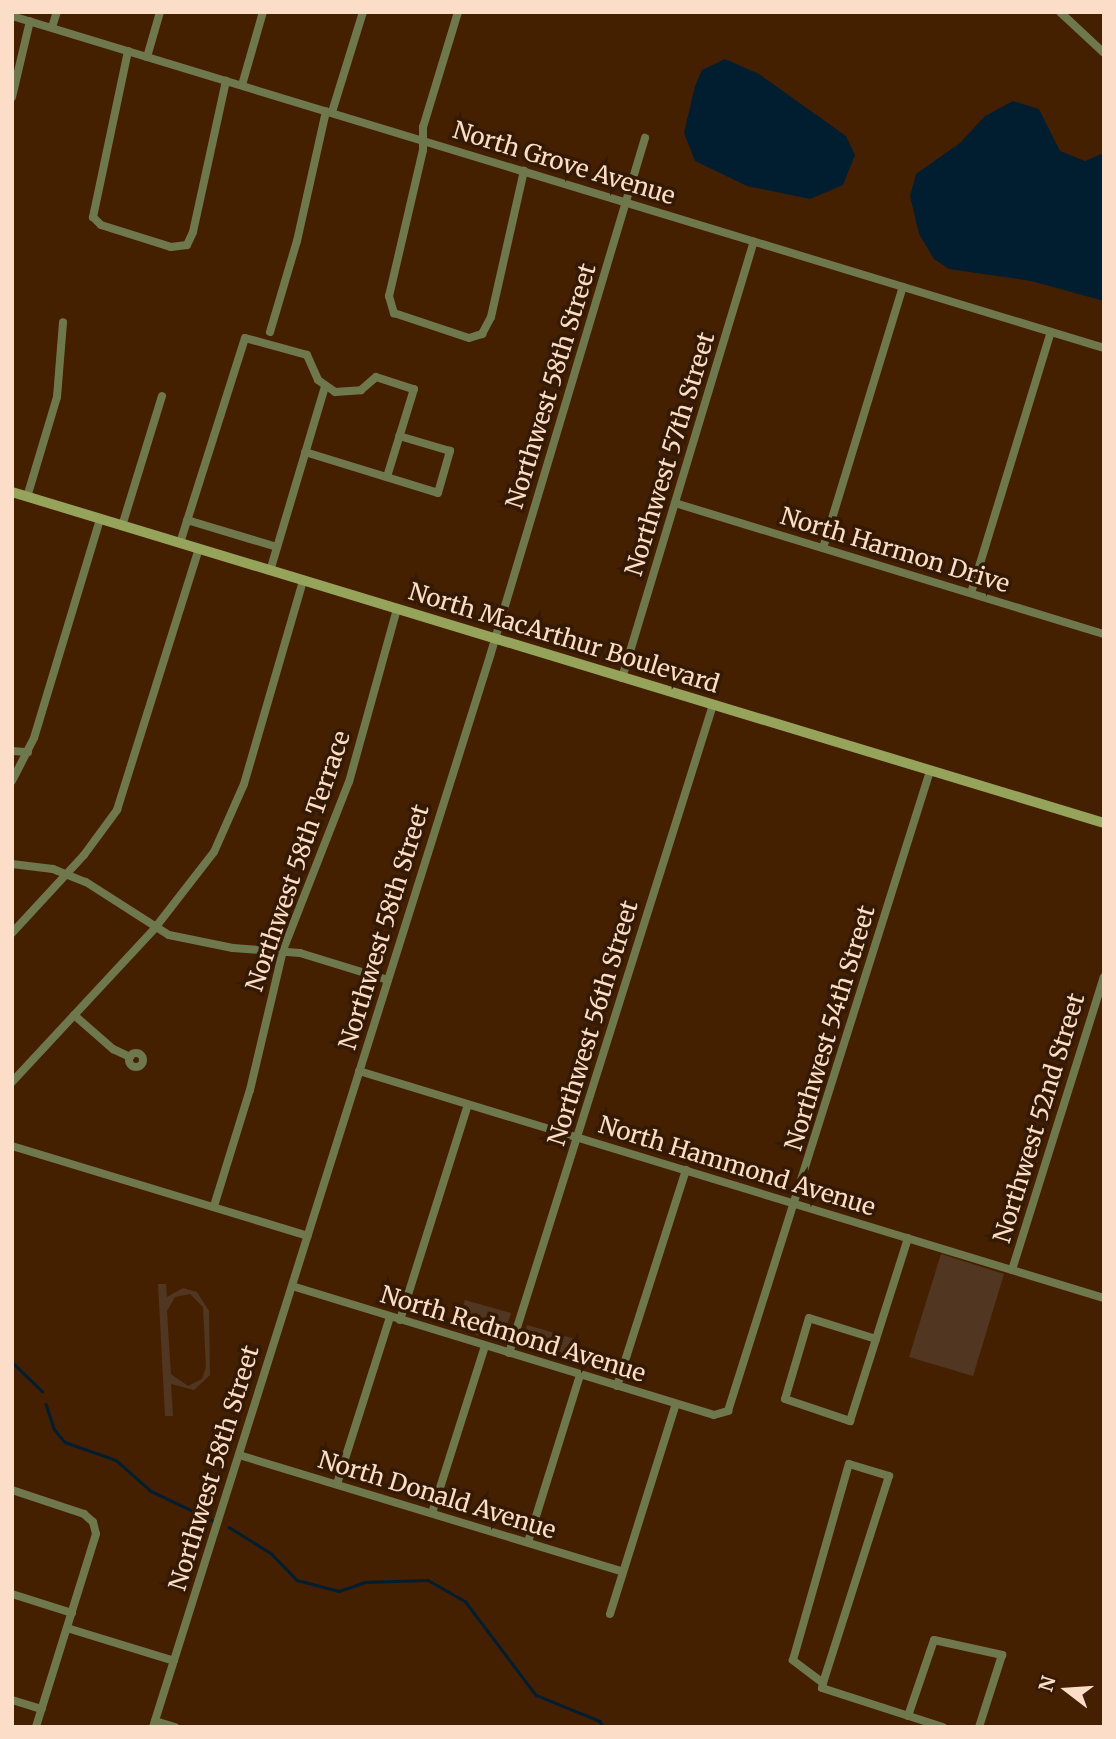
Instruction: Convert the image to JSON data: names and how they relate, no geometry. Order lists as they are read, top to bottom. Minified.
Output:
{"streets":{"main road":["North MacArthur Boulevard"],"street":["North Grove Avenue","Northwest 58th Street","Northwest 57th Street","North Harmon Drive","Northwest 58th Terrace","Northwest 56th Street","Northwest 54th Street","Northwest 52nd Street","North Hammond Avenue","North Redmond Avenue","North Donald Avenue"]},"crossings":[["North Grove Avenue","Northwest 58th Street"],["North Grove Avenue","Northwest 57th Street"],["Northwest 58th Street","North MacArthur Boulevard"],["Northwest 58th Street","North Hammond Avenue"],["Northwest 58th Street","North Redmond Avenue"],["Northwest 58th Street","North Donald Avenue"],["Northwest 57th Street","North Harmon Drive"],["Northwest 57th Street","North MacArthur Boulevard"],["North MacArthur Boulevard","Northwest 58th Terrace"],["North MacArthur Boulevard","Northwest 56th Street"],["North MacArthur Boulevard","Northwest 54th Street"],["Northwest 56th Street","North Hammond Avenue"],["Northwest 56th Street","North Redmond Avenue"],["Northwest 54th Street","North Hammond Avenue"],["Northwest 54th Street","North Redmond Avenue"],["Northwest 52nd Street","North Hammond Avenue"]],"north":"left"}
